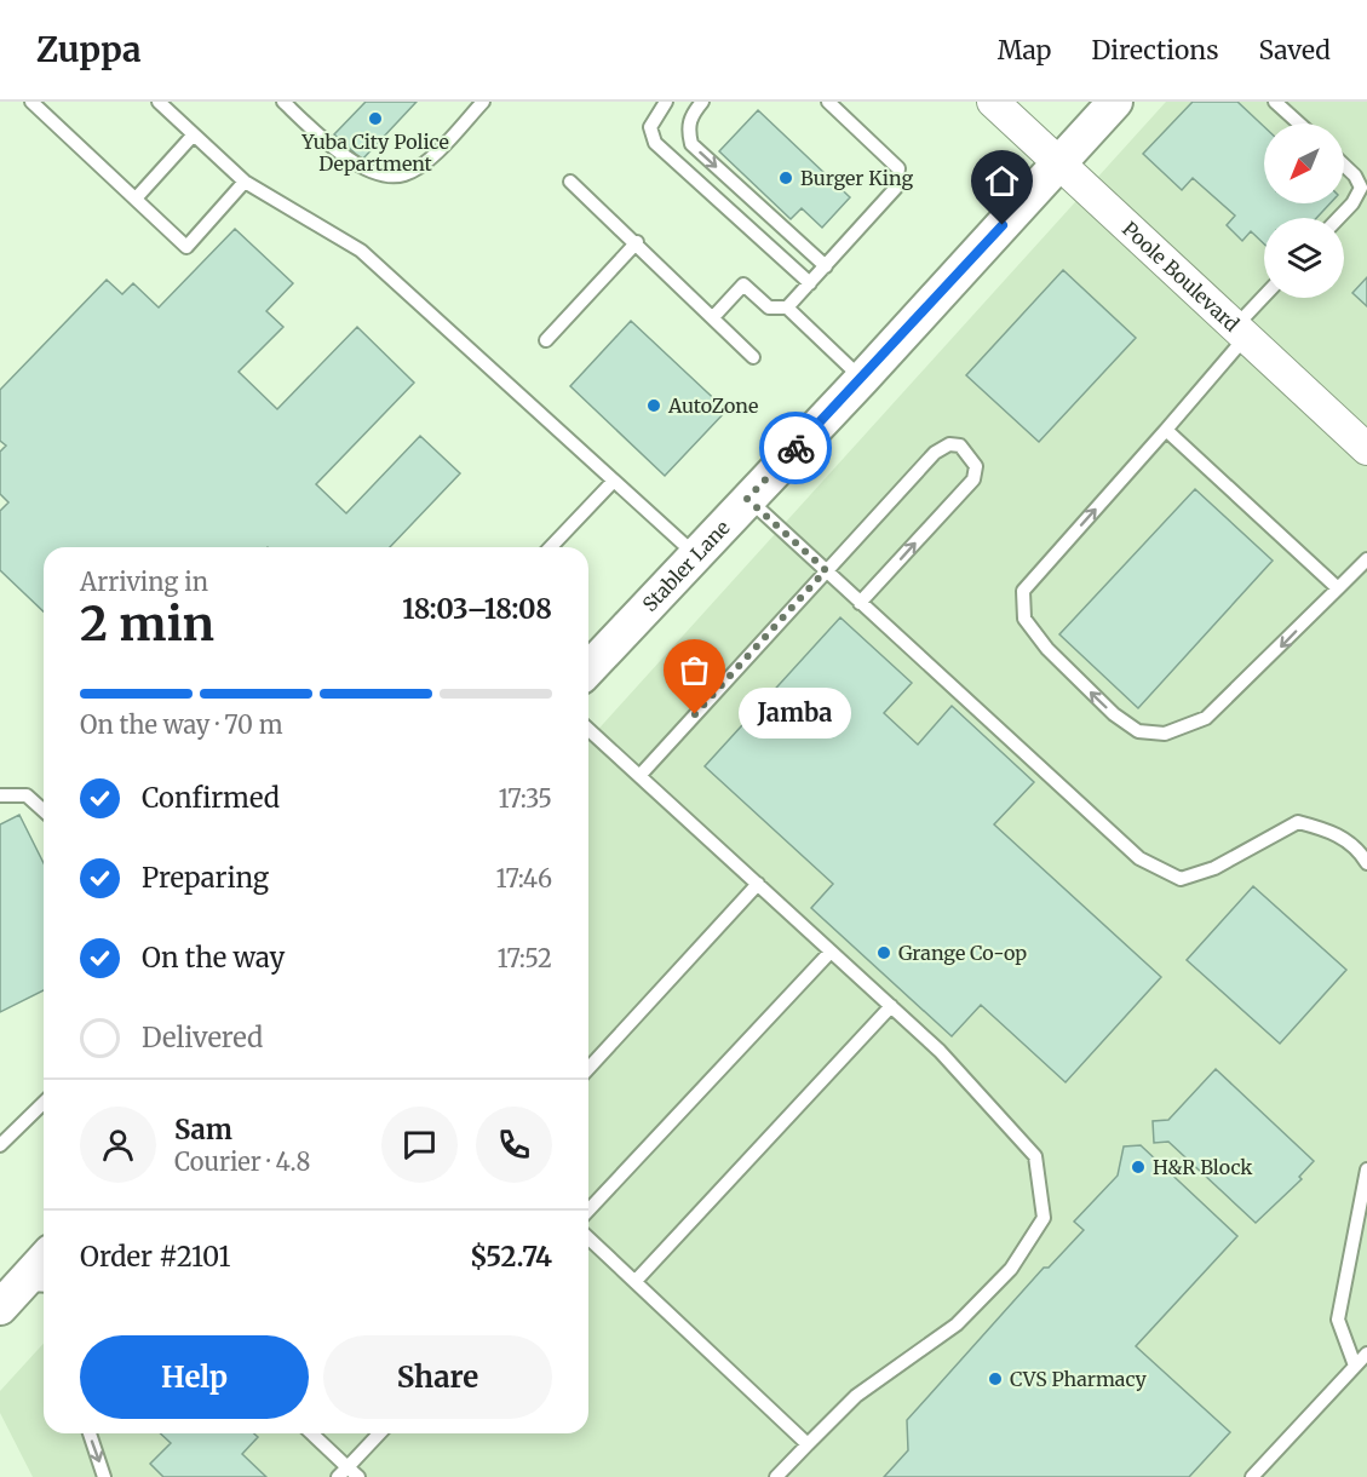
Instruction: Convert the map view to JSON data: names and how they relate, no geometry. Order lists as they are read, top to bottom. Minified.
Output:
{"streets":{"main road":["Stabler Lane"],"street":["Poole Boulevard"]},"crossings":[["Poole Boulevard","Stabler Lane"]],"places":["Yuba City Police Department","Burger King","AutoZone","Jamba","Grange Co-op","H&R Block","CVS Pharmacy"],"north":"bottom left","page":{"header":"Zuppa","nav":["Map","Directions","Saved"],"heading":["2 min","Arriving in","18:03–18:08"],"panel":["Sam","Courier · 4.8","Order #2101","$52.74"],"bar":"On the way · 70 m","bubble":"Jamba","list":[["Confirmed","17:35"],["Preparing","17:46"],["On the way","17:52"],"Delivered"],"buttons":["Help","Share"]}}
